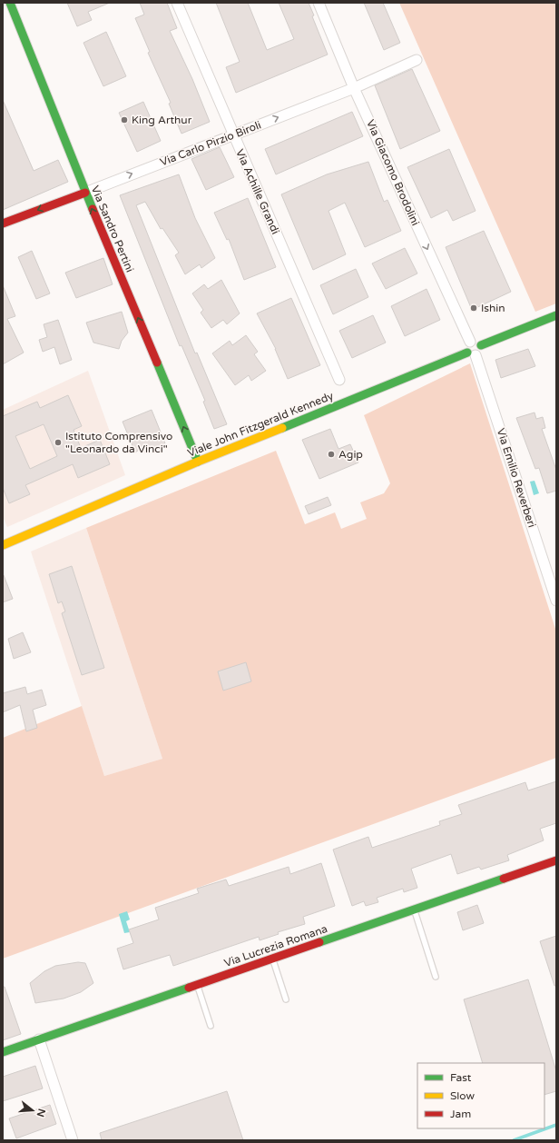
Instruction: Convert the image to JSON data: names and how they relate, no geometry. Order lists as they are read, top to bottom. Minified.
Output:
{"streets":{"street":["Via Carlo Pirzio Biroli","Via Giacomo Brodolini","Via Achille Grandi","Via Sandro Pertini","Viale John Fitzgerald Kennedy","Via Emilio Reverberi","Via Lucrezia Romana"]},"crossings":[["Via Carlo Pirzio Biroli","Via Giacomo Brodolini"],["Via Carlo Pirzio Biroli","Via Achille Grandi"],["Via Carlo Pirzio Biroli","Via Sandro Pertini"],["Via Giacomo Brodolini","Viale John Fitzgerald Kennedy"],["Via Giacomo Brodolini","Via Emilio Reverberi"],["Via Sandro Pertini","Viale John Fitzgerald Kennedy"],["Viale John Fitzgerald Kennedy","Via Emilio Reverberi"]],"one_way":["Via Giacomo Brodolini","Via Sandro Pertini"],"places":["King Arthur","Ishin","Istituto Comprensivo \"Leonardo da Vinci\"","Agip"],"legend":["Fast","Slow","Jam"],"north":"right"}
